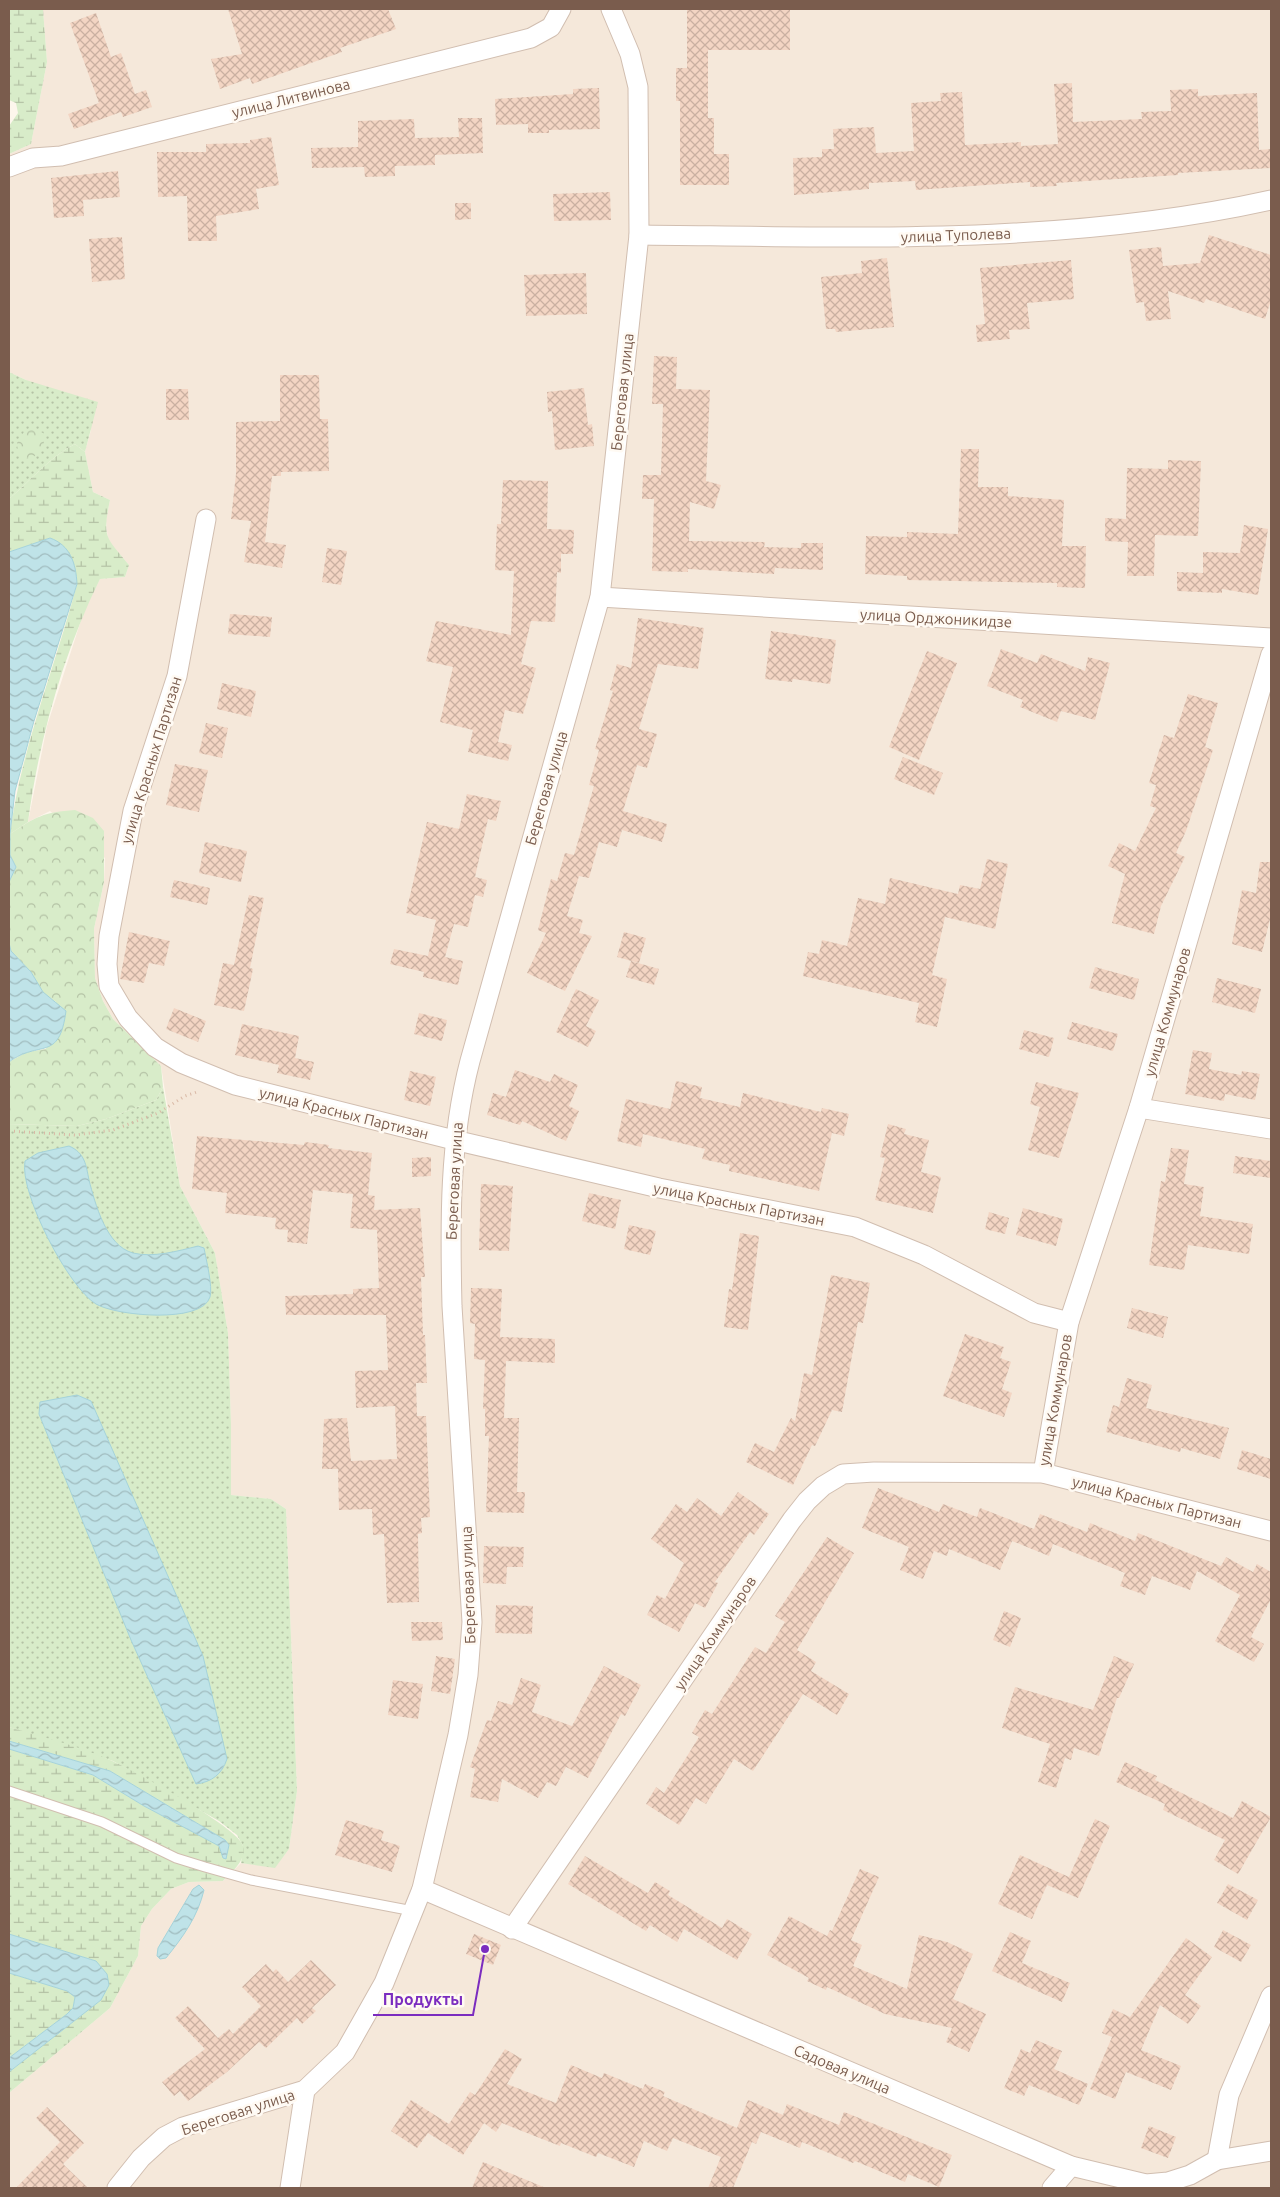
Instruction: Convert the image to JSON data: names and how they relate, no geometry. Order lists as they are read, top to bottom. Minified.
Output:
{"streets":{"street":["улица Литвинова","улица Туполева","Береговая улица","улица Орджоникидзе","улица Красных Партизан","улица Коммунаров","Садовая улица"]},"crossings":[["улица Туполева","Береговая улица"],["Береговая улица","улица Орджоникидзе"],["Береговая улица","улица Красных Партизан"],["Береговая улица","Садовая улица"],["улица Красных Партизан","улица Коммунаров"],["улица Коммунаров","Садовая улица"]],"places":["Продукты"]}
